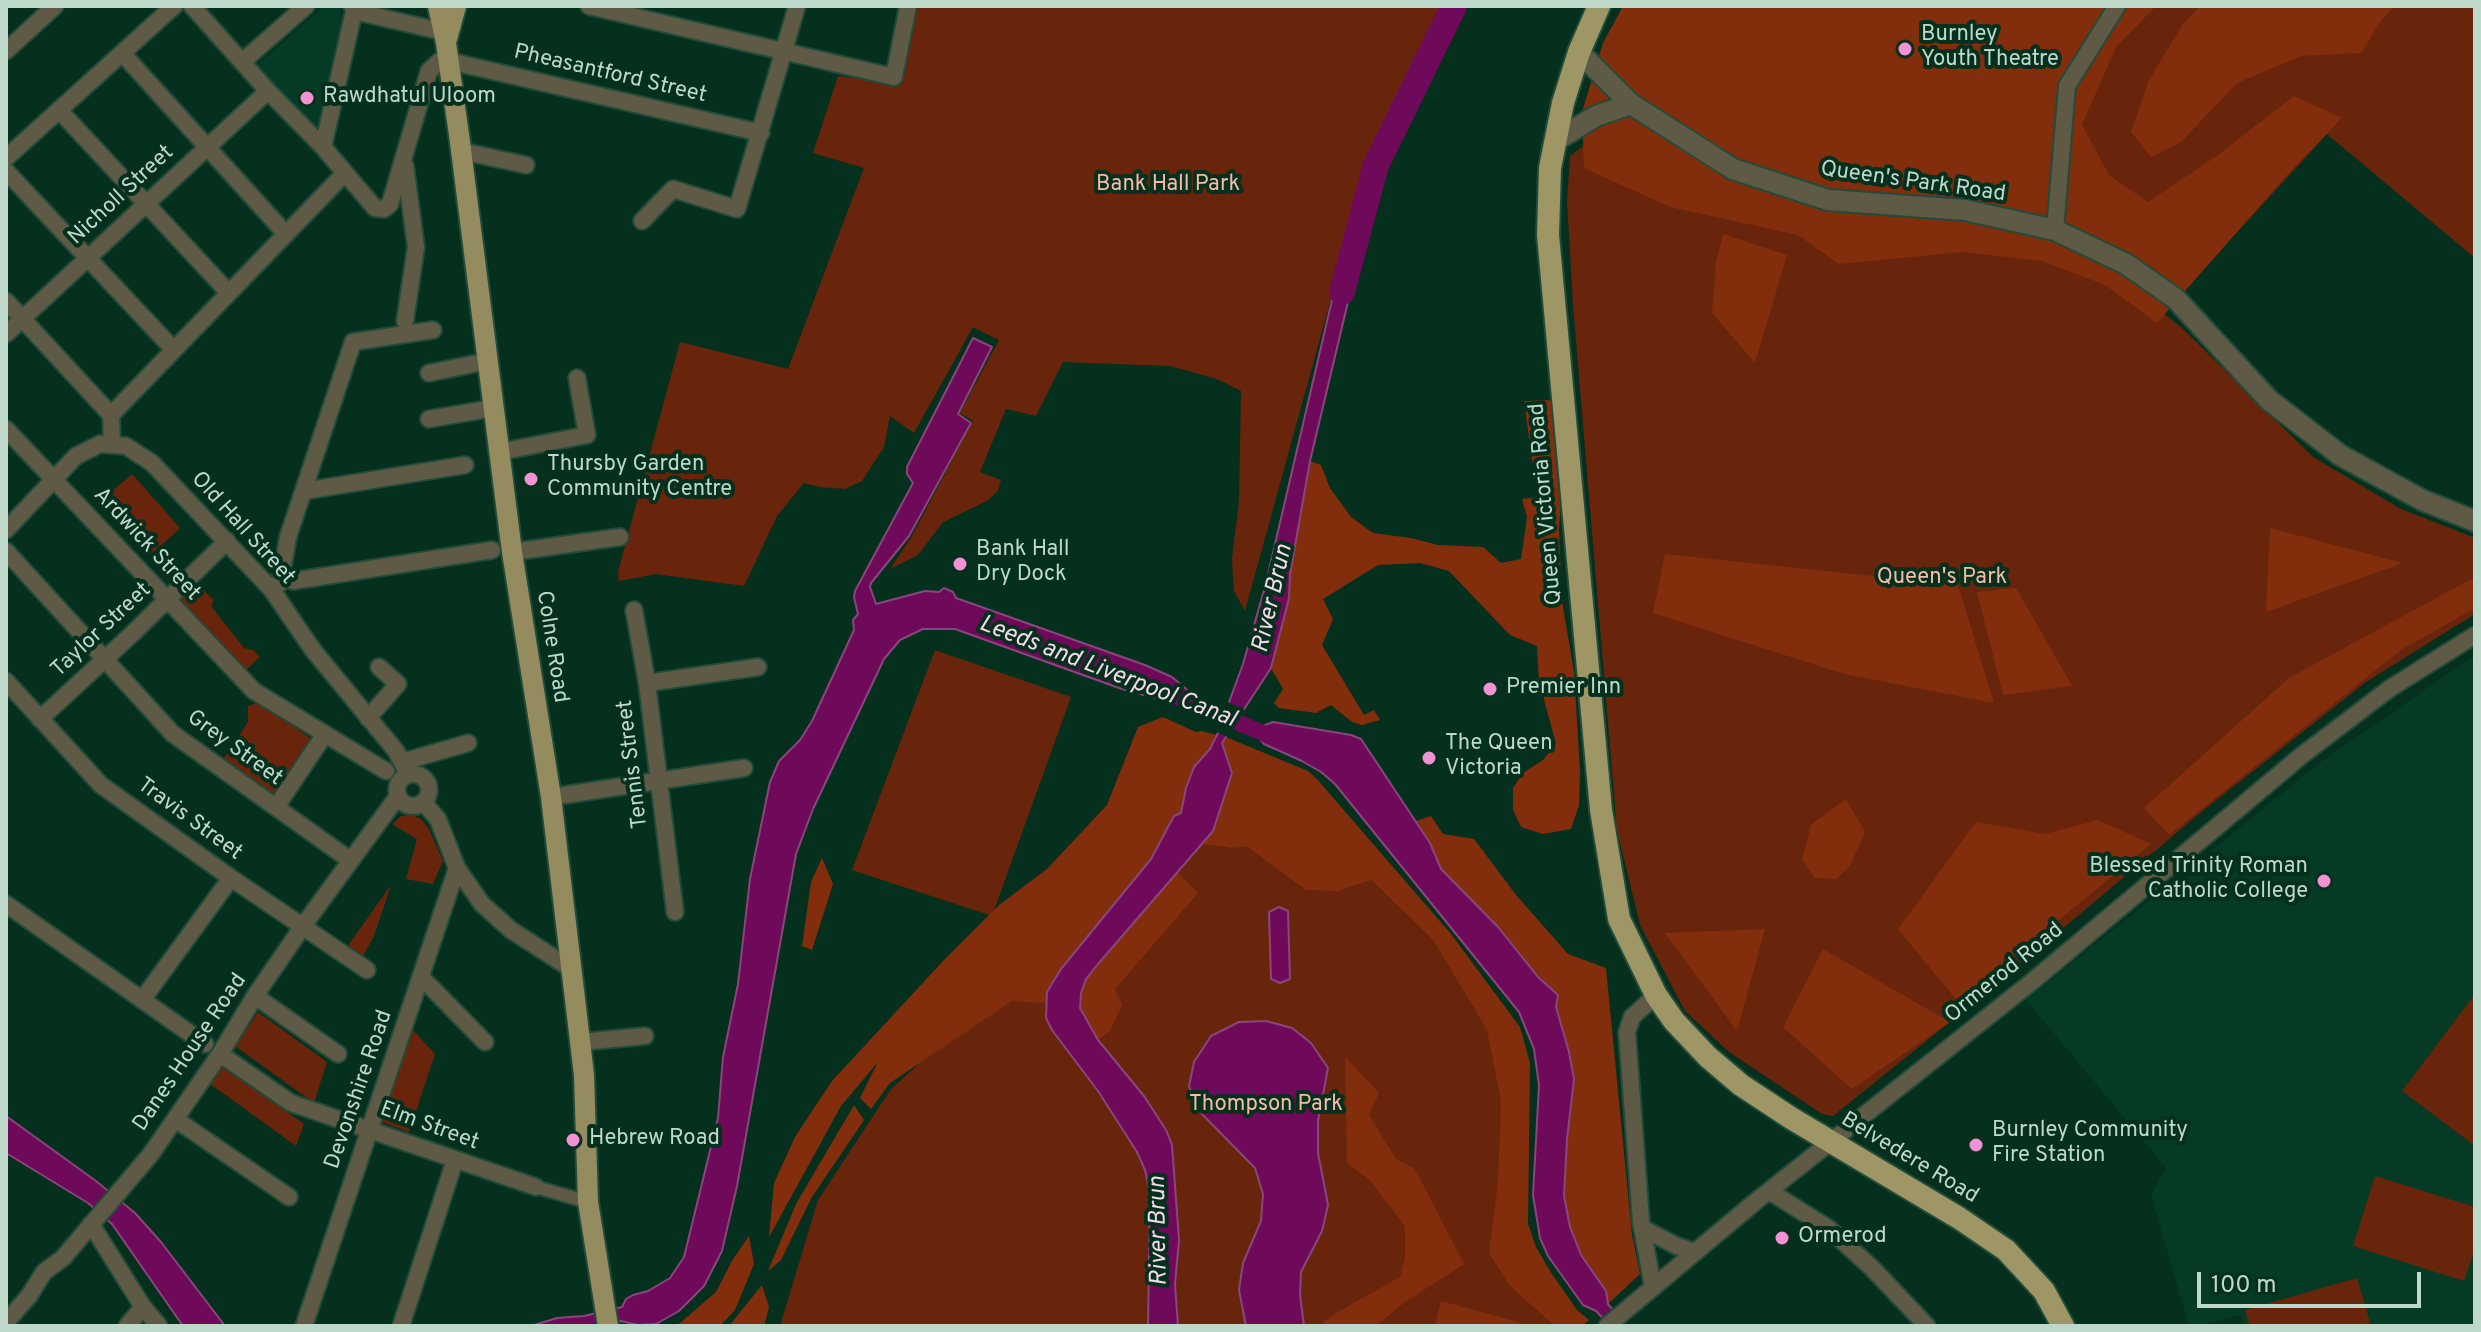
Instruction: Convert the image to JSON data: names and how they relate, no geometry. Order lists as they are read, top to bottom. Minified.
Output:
{"streets":{"highway":["Queen Victoria Road","Belvedere Road"],"main road":["Colne Road"],"street":["Pheasantford Street","Queen's Park Road","Nicholl Street","Old Hall Street","Ardwick Street","Taylor Street","Grey Street","Tennis Street","Travis Street","Ormerod Road","Danes House Road","Devonshire Road","Elm Street"]},"crossings":[["Pheasantford Street","Colne Road"],["Queen's Park Road","Queen Victoria Road"],["Queen Victoria Road","Belvedere Road"],["Old Hall Street","Taylor Street"],["Old Hall Street","Danes House Road"],["Ardwick Street","Taylor Street"],["Taylor Street","Grey Street"],["Taylor Street","Travis Street"],["Colne Road","Elm Street"],["Grey Street","Danes House Road"],["Travis Street","Danes House Road"],["Ormerod Road","Belvedere Road"],["Danes House Road","Elm Street"],["Devonshire Road","Elm Street"]],"water":["River Brun","Leeds and Liverpool Canal"],"parks":["Bank Hall Park","Queen's Park","Thompson Park"],"places":["Burnley Youth Theatre","Rawdhatul Uloom","Thursby Garden Community Centre","Bank Hall Dry Dock","Premier Inn","The Queen Victoria","Blessed Trinity Roman Catholic College","Hebrew Road","Burnley Community Fire Station","Ormerod"],"scale_bar":"100 m"}
